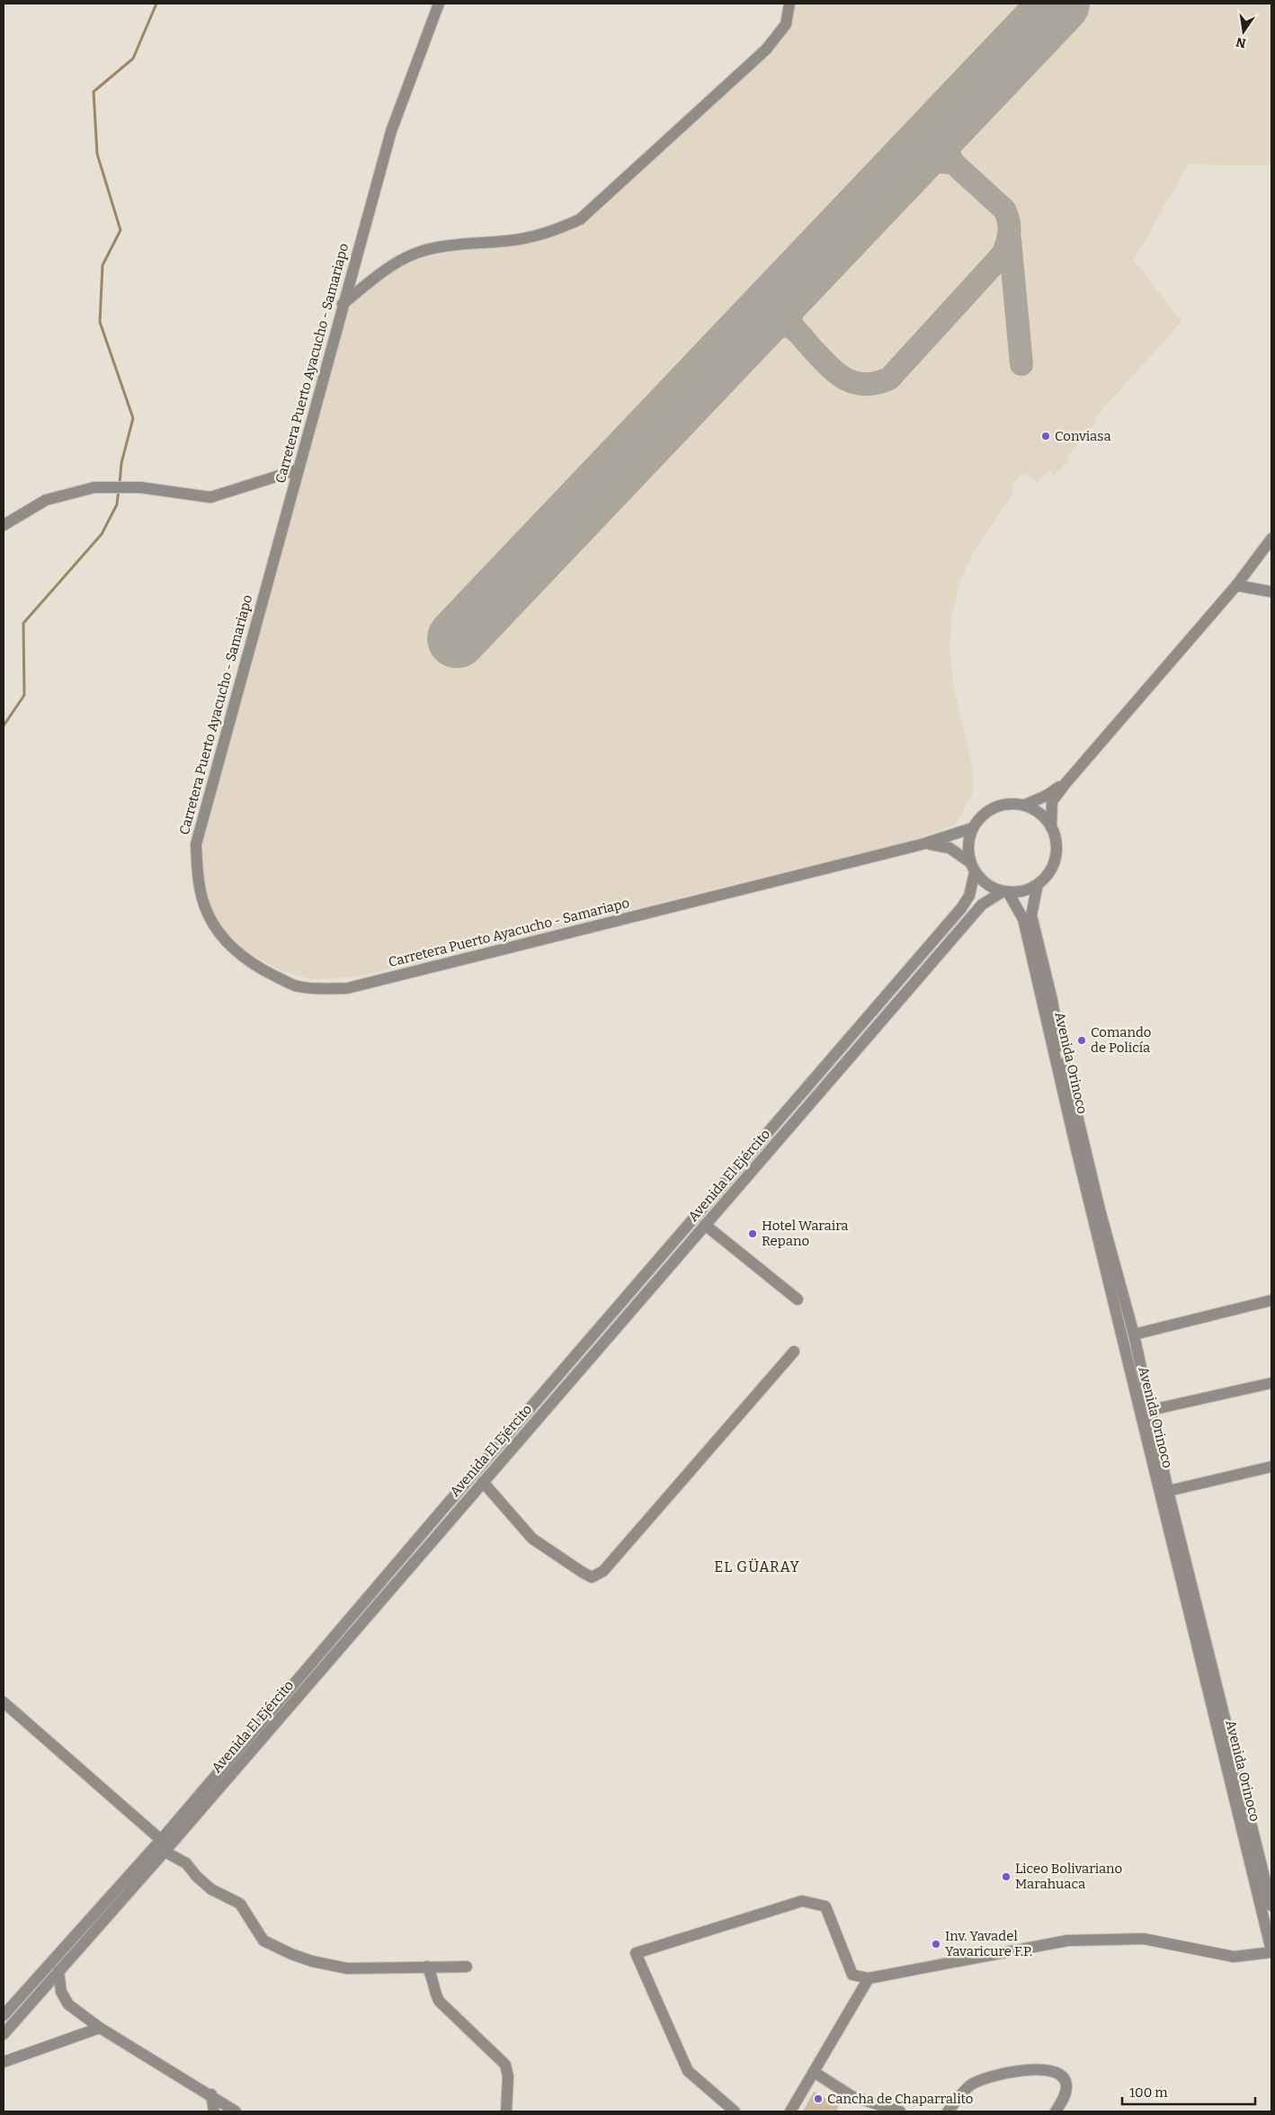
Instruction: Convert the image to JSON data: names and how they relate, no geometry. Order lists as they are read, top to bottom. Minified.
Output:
{"streets":{"street":["Carretera Puerto Ayacucho - Samariapo","Avenida Orinoco","Avenida El Ejército"]},"crossings":[["Carretera Puerto Ayacucho - Samariapo","Avenida Orinoco"],["Carretera Puerto Ayacucho - Samariapo","Avenida El Ejército"],["Avenida Orinoco","Avenida El Ejército"]],"districts":["EL GÜARAY"],"places":["Conviasa","Comando de Policía","Hotel Waraira Repano","Liceo Bolivariano Marahuaca","Inv. Yavadel Yavaricure F.P.","Cancha de Chaparralito"],"scale_bar":"100 m","north":"bottom"}
